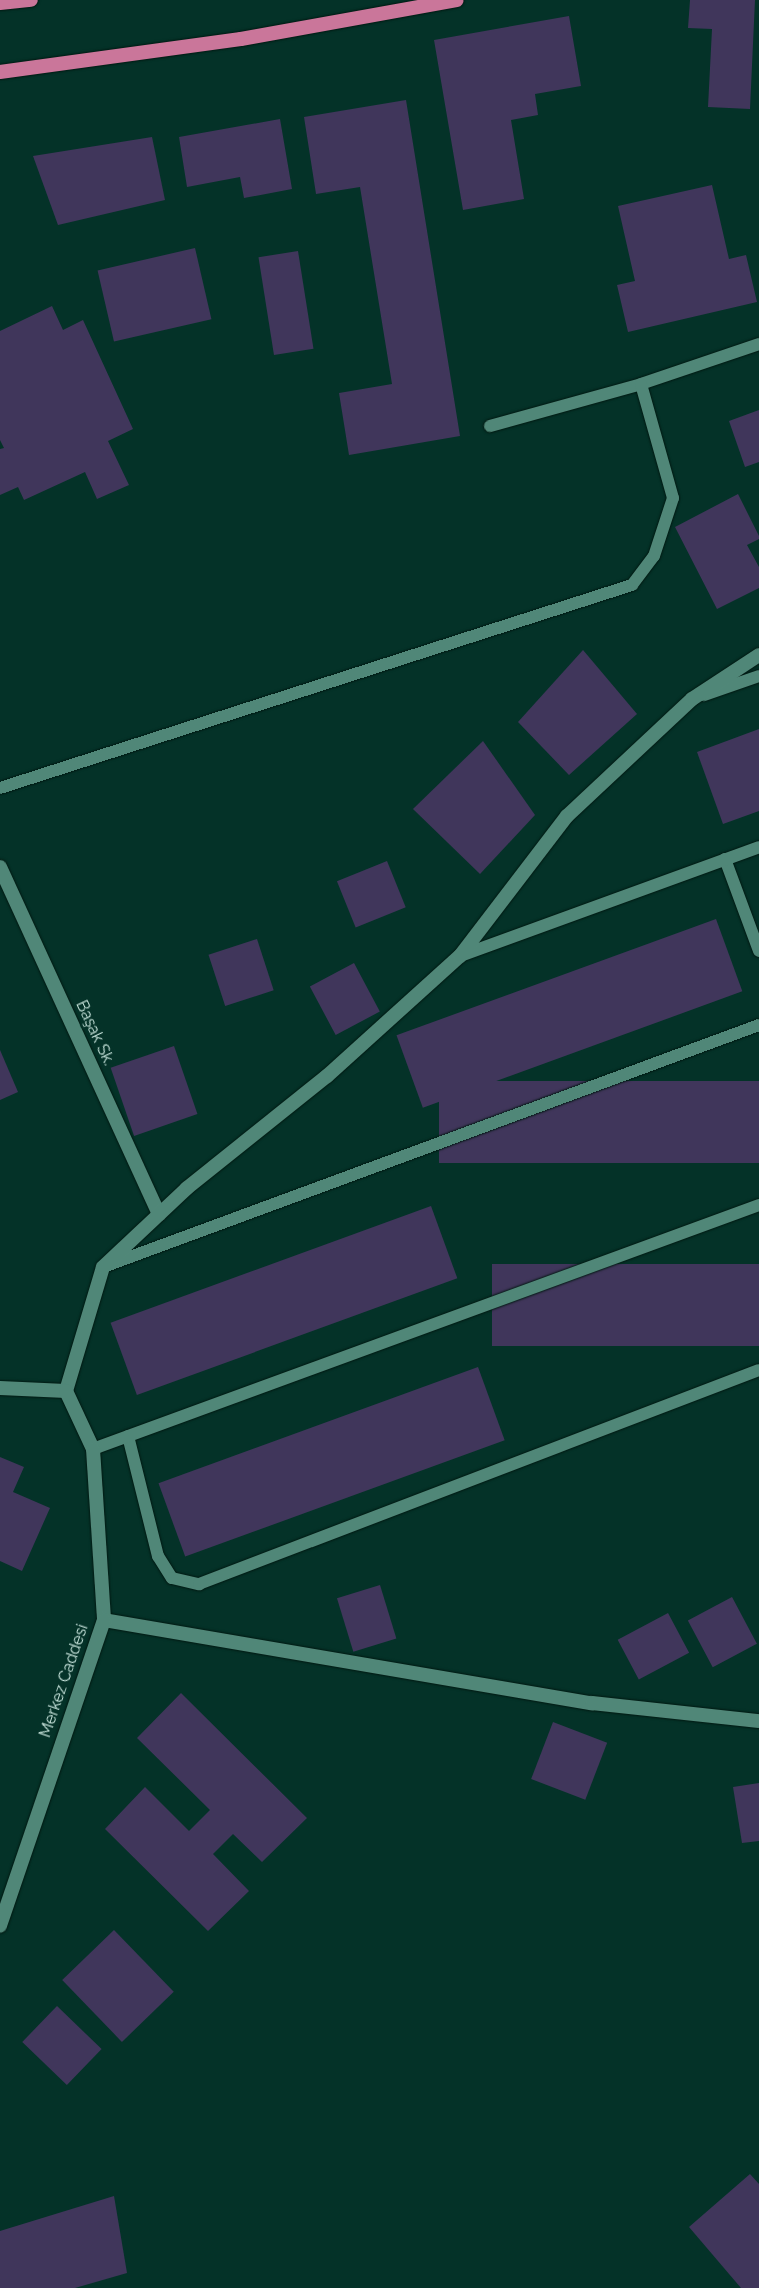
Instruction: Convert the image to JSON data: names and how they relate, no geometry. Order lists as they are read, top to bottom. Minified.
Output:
{"streets":{"street":["Başak Sk.","Merkez Caddesi"]}}
